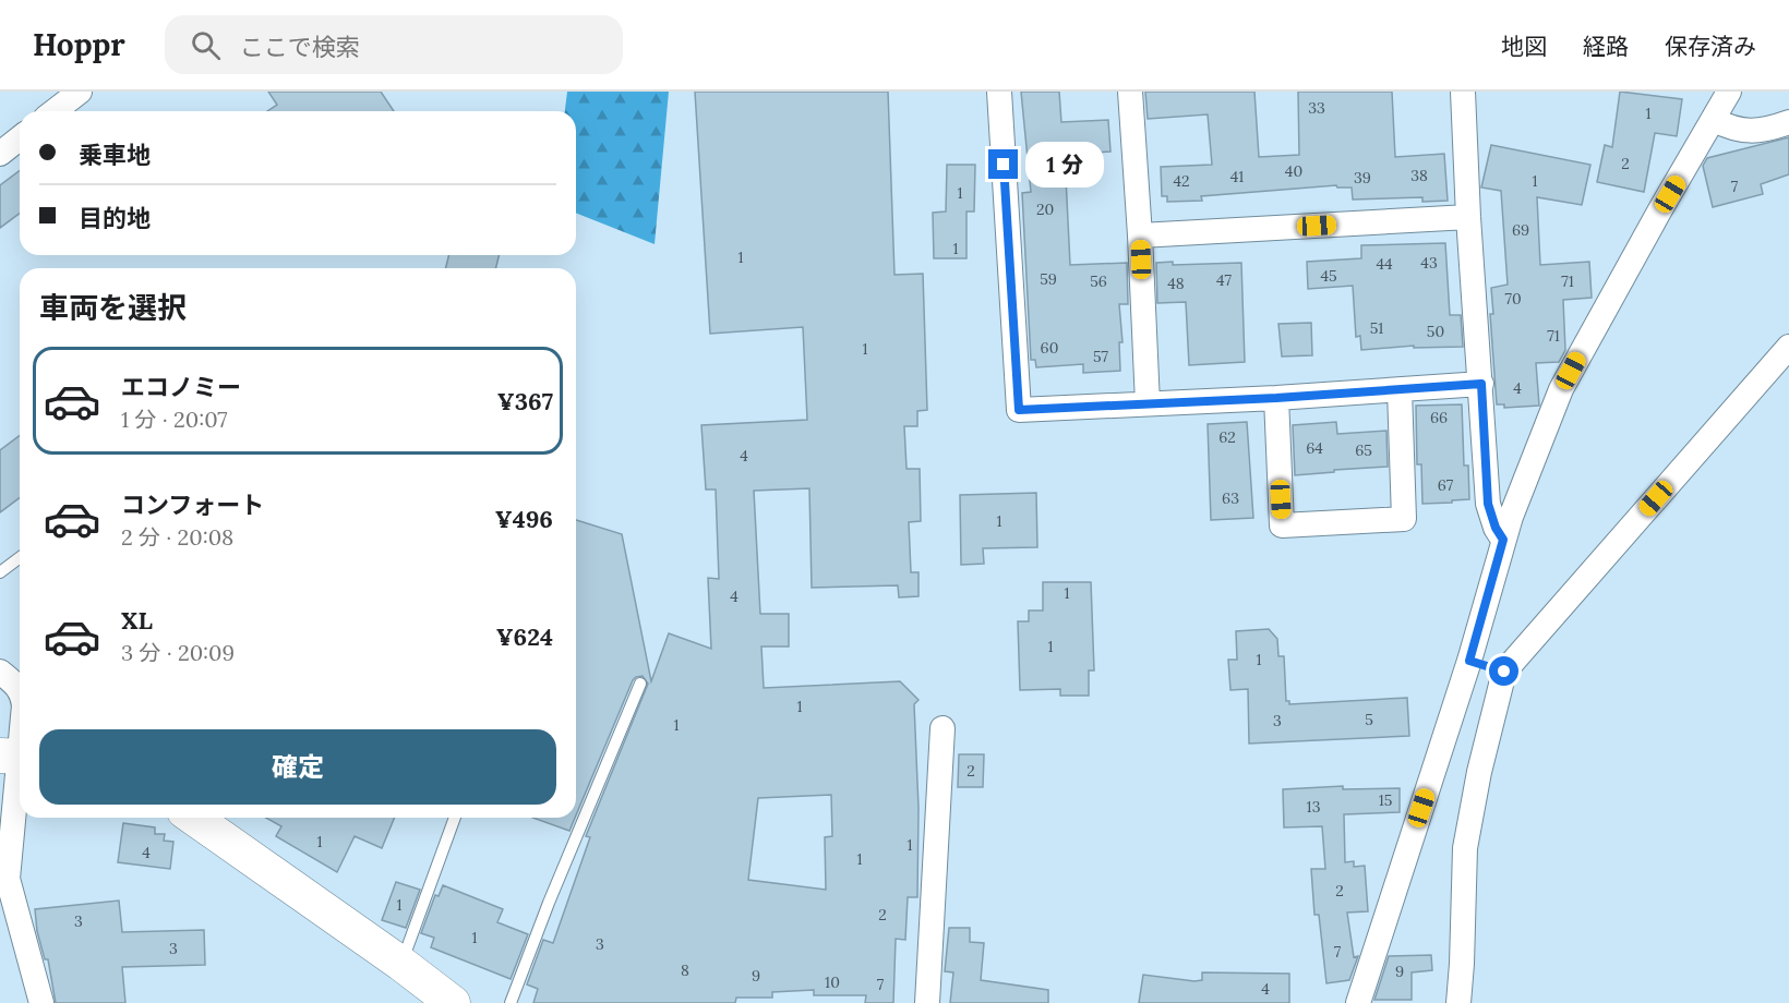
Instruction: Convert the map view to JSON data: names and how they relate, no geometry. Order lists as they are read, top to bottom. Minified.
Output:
{"house_numbers":["33","1","2","40","38","41","39","42","1","7","1","20","69","1","1","43","44","45","59","47","56","71","48","70","51","50","71","60","1","57","4","66","62","64","65","4","67","63","1","1","4","1","1","1","5","3","1","2","15","13","1","1","4","1","2","1","2","3","1","3","3","7","8","9","9","10","7","4"],"page":{"header":"Hoppr","search":"ここで検索","nav":["地図","経路","保存済み"],"banner":["乗車地","目的地"],"bubble":"1 分","heading":"車両を選択","list":[{"name":"エコノミー","note":"1 分 · 20:07","value":"¥367"},{"name":"コンフォート","note":"2 分 · 20:08","value":"¥496"},{"name":"XL","note":"3 分 · 20:09","value":"¥624"}],"buttons":"確定"}}
